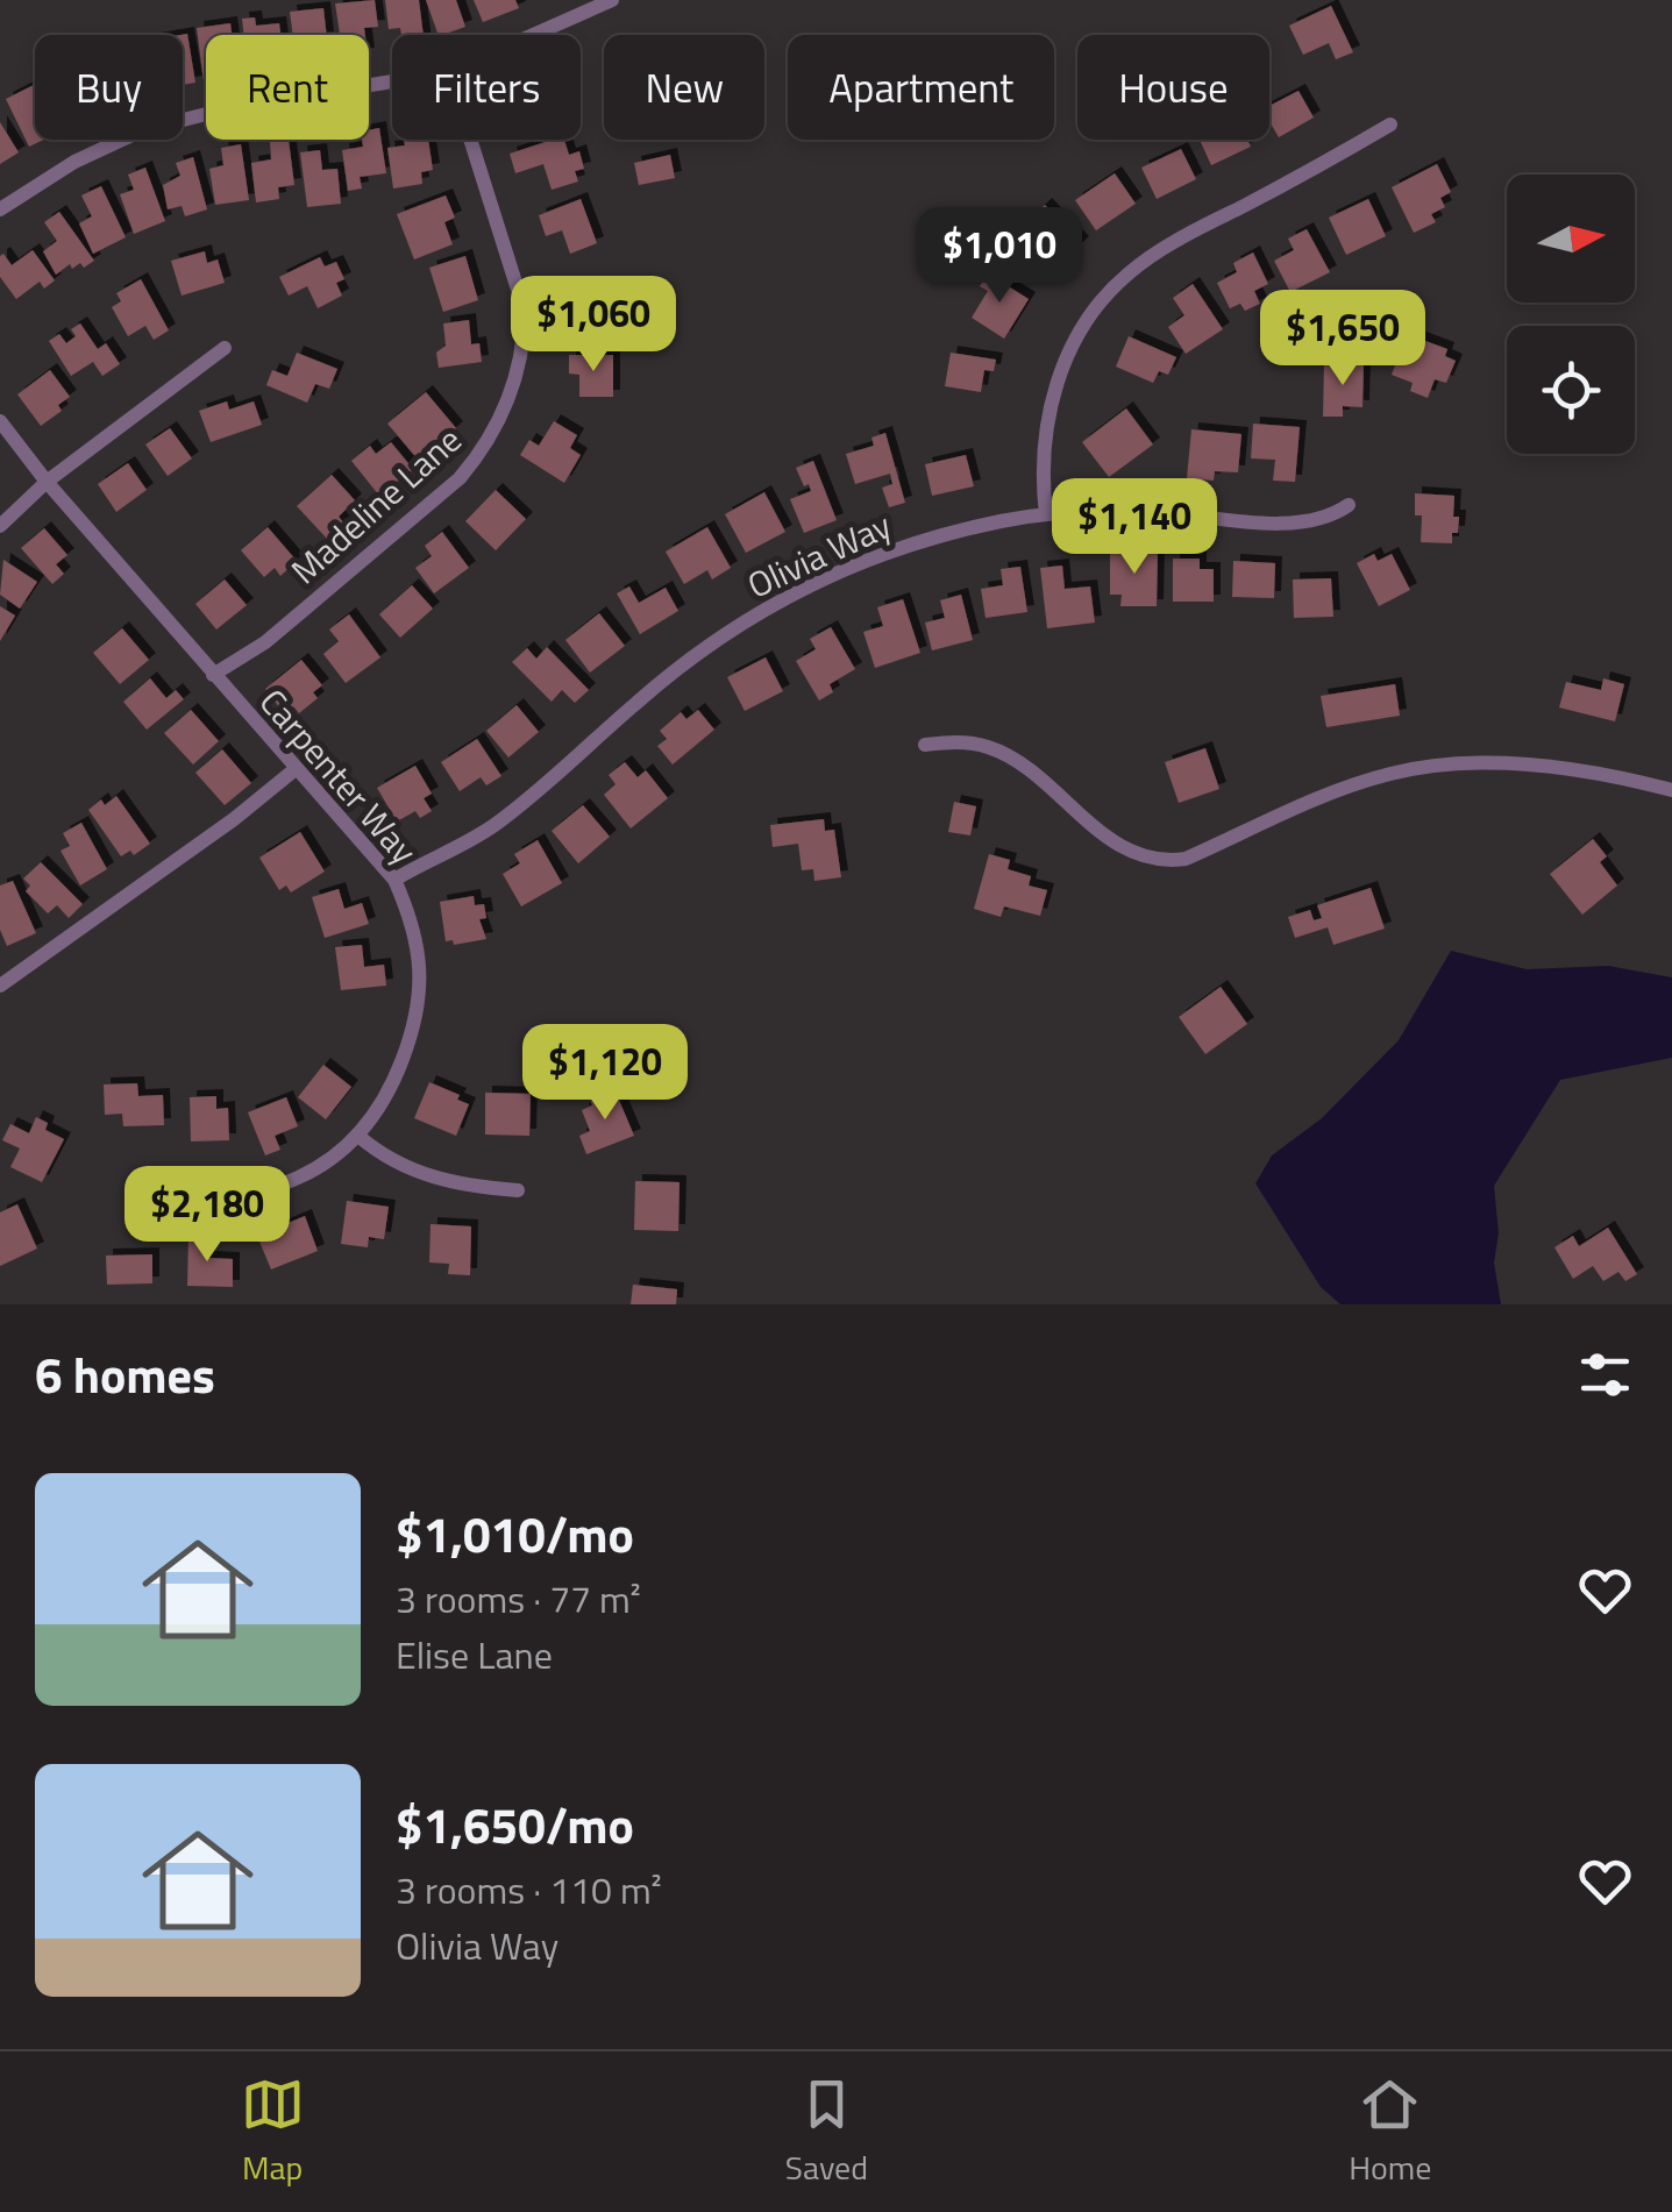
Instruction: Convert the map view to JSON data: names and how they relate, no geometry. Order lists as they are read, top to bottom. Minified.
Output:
{"streets":{"street":["Madeline Lane","Olivia Way","Carpenter Way"]},"crossings":[["Madeline Lane","Carpenter Way"],["Olivia Way","Carpenter Way"]],"north":"right","page":{"chip":["Buy","Rent","Filters","New","Apartment","House"],"price":["$1,010","$1,060","$1,650","$1,140","$1,120","$2,180"],"heading":"6 homes","list":[{"name":"$1,010/mo","note":"3 rooms · 77 m² · Elise Lane"},{"name":"$1,650/mo","note":"3 rooms · 110 m² · Olivia Way"}],"tabs":["Map","Saved","Home"]}}
